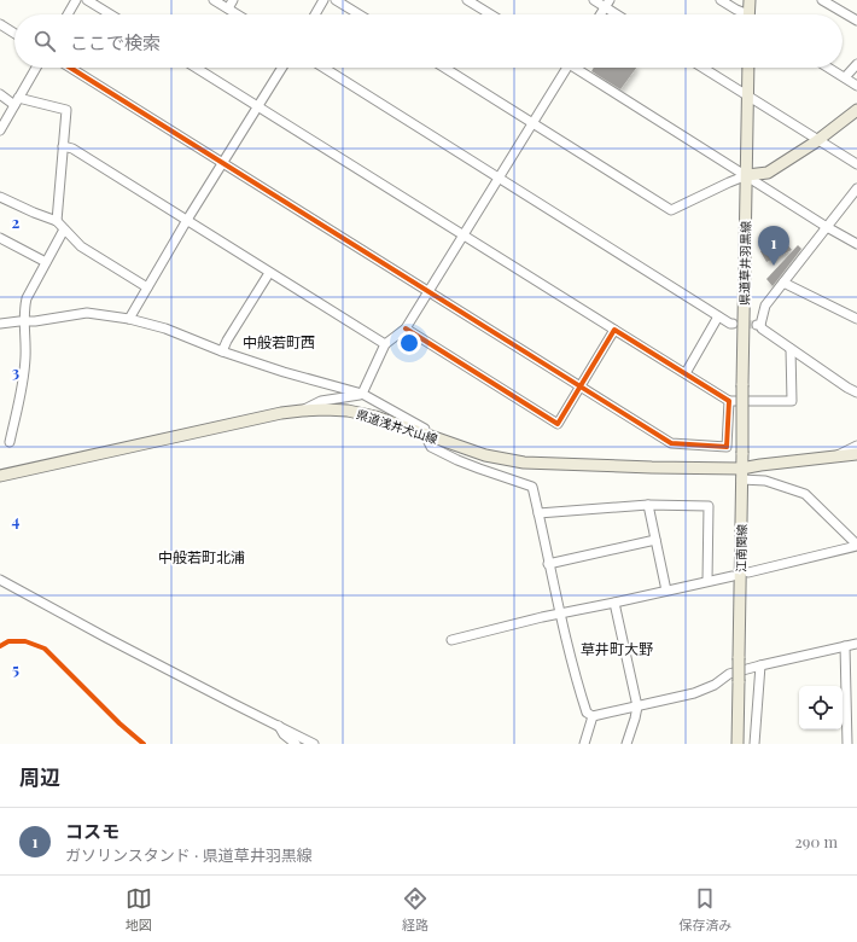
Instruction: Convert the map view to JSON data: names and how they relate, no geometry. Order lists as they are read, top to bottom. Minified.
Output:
{"streets":{"main road":["県道草井羽黒線","県道浅井犬山線","江南関線"]},"crossings":[["県道草井羽黒線","県道浅井犬山線"],["県道草井羽黒線","江南関線"],["県道浅井犬山線","江南関線"]],"districts":["中般若町西","中般若町北浦","草井町大野"],"page":{"search":"ここで検索","pins":"1","heading":"周辺","list":[{"mark":"1","name":"コスモ","note":"ガソリンスタンド · 県道草井羽黒線","value":"290 m"}],"nav":["地図","経路","保存済み"]},"grid":{"rows":["2","3","4","5"]}}
